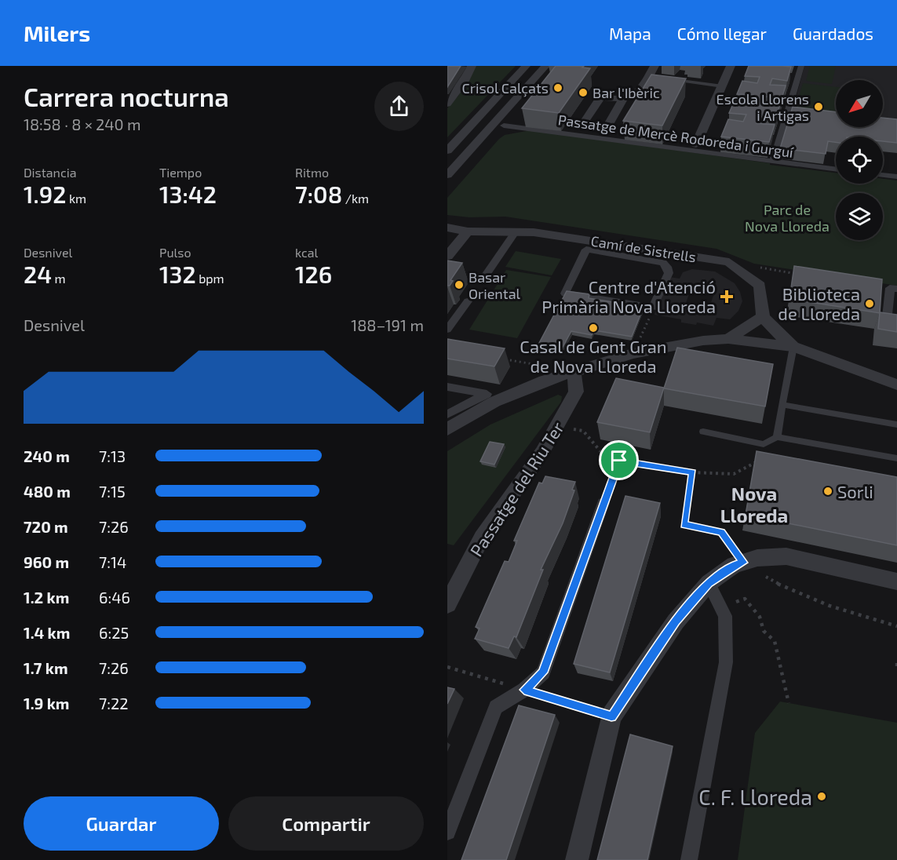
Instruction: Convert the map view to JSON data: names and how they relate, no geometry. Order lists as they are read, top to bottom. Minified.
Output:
{"streets":{"street":["Passatge de Mercè Rodoreda i Gurguí","Camí de Sistrells","Passatge del Riu Ter"]},"districts":["Nova Lloreda"],"parks":["Parc de Nova Lloreda"],"places":{"other":["Crisol Calçats","Bar l'Ibèric","Escola Llorens i Artigas","Basar Oriental","Biblioteca de Lloreda","Casal de Gent Gran de Nova Lloreda","Sorli","C. F. Lloreda"],"health":["Centre d'Atenció Primària Nova Lloreda"]},"north":"bottom left","page":{"header":"Milers","nav":["Mapa","Cómo llegar","Guardados"],"heading":["Carrera nocturna","18:58 · 8 × 240 m"],"stats":[["Distancia","1.92 km"],["Tiempo","13:42"],["Ritmo","7:08 /km"],["Desnivel","24 m"],["Pulso","132 bpm"],["kcal","126"]],"chart":["Desnivel","188–191 m"],"list":[{"name":"240 m","note":"7:13"},{"name":"480 m","note":"7:15"},{"name":"720 m","note":"7:26"},{"name":"960 m","note":"7:14"},{"name":"1.2 km","note":"6:46"},{"name":"1.4 km","note":"6:25"},{"name":"1.7 km","note":"7:26"},{"name":"1.9 km","note":"7:22"}],"buttons":["Guardar","Compartir"]}}
